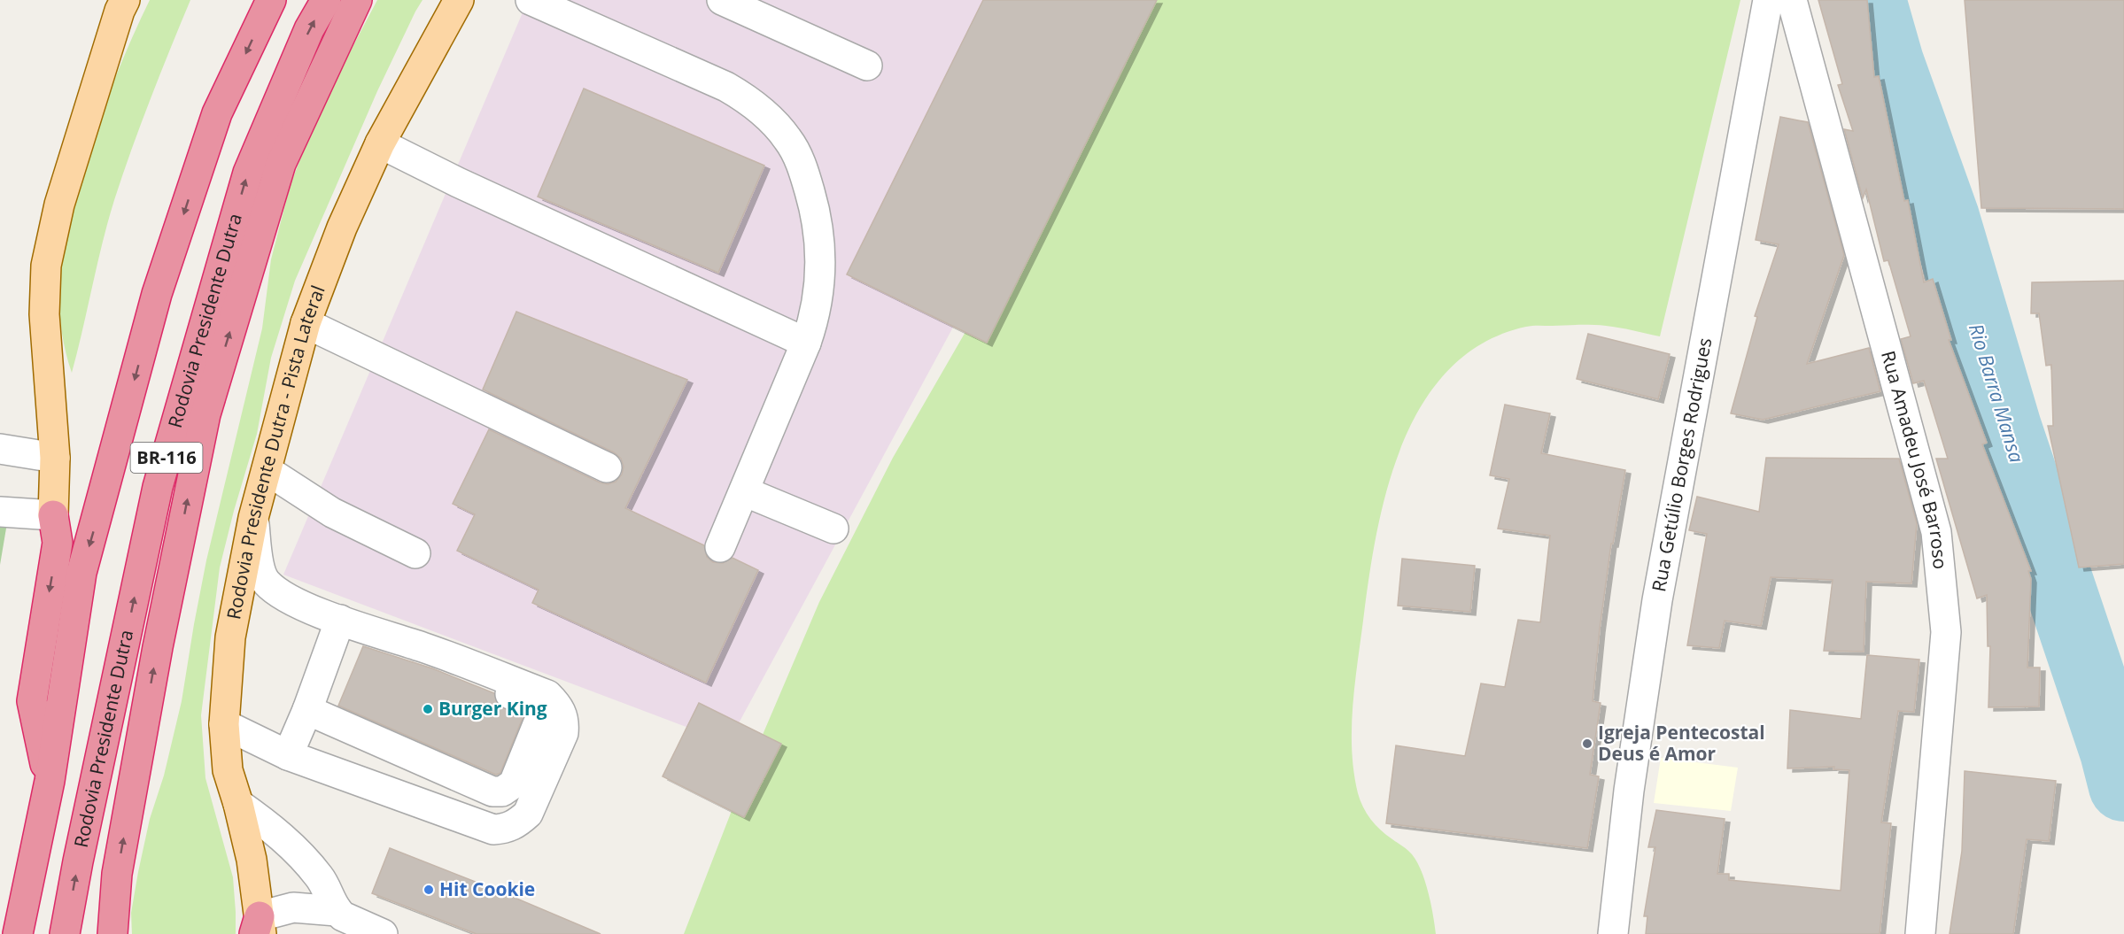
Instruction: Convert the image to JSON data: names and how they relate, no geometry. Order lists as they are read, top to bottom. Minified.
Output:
{"streets":{"highway":["Rodovia Presidente Dutra","BR-116"],"main road":["Rodovia Presidente Dutra - Pista Lateral"],"street":["Rua Amadeu José Barroso","Rua Getúlio Borges Rodrigues"]},"water":["Rio Barra Mansa"],"places":["Burger King","Igreja Pentecostal Deus é Amor","Hit Cookie"]}
